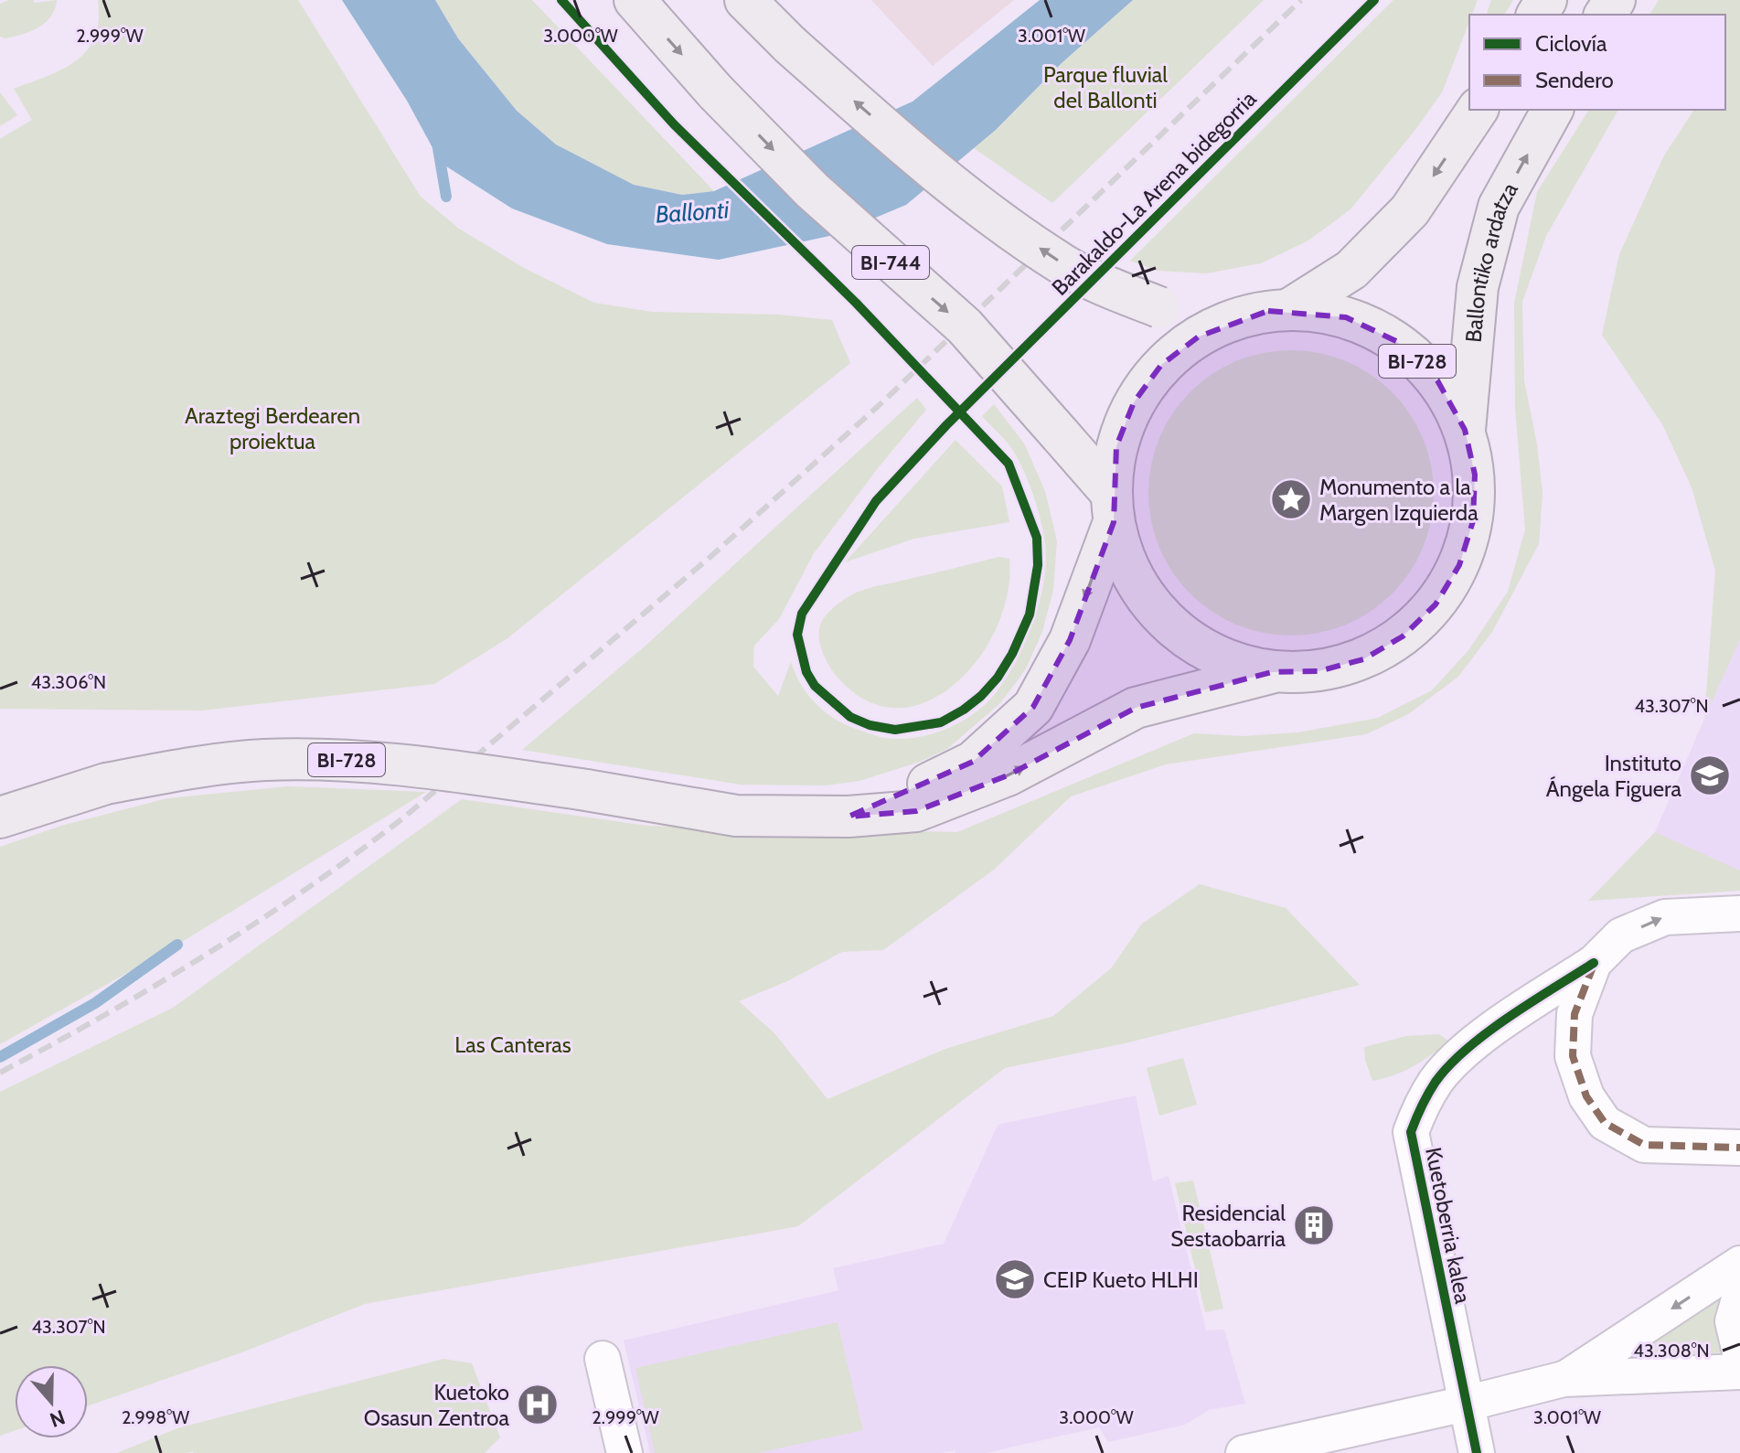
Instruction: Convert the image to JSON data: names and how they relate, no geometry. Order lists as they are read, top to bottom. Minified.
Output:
{"streets":{"main road":["BI-744","Ballontiko ardatza","BI-728"],"street":["Kuetoberria kalea"],"cycle path":["Barakaldo-La Arena bidegorria"]},"crossings":[["BI-744","BI-728"],["Ballontiko ardatza","BI-728"]],"one_way":["Ballontiko ardatza"],"water":["Ballonti"],"parks":["Parque fluvial del Ballonti","Araztegi Berdearen proiektua","Las Canteras"],"places":{"place":["Monumento a la Margen Izquierda"],"school or university":["Instituto Ángela Figuera","CEIP Kueto HLHI"],"building":["Residencial Sestaobarria"],"hospital":["Kuetoko Osasun Zentroa"]},"legend":["Ciclovía","Sendero"],"north":"bottom","coordinates":["2.999°W","3.000°W","3.001°W","43.306°N","43.307°N","43.308°N","2.998°W"]}
